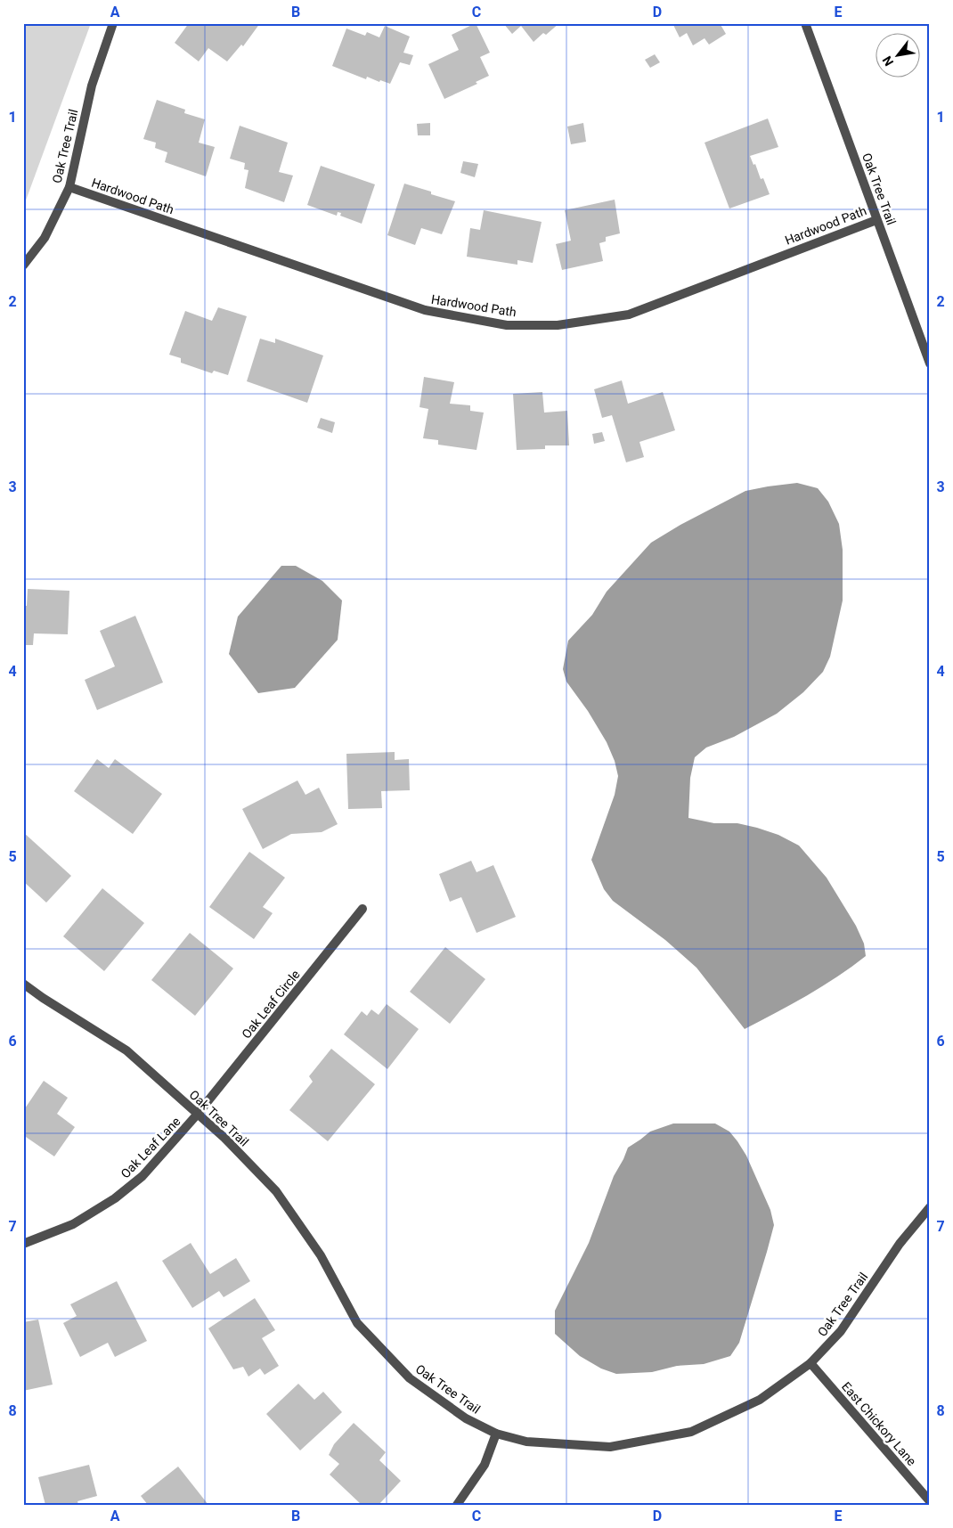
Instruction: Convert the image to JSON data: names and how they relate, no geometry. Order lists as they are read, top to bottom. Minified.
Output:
{"streets":{"street":["Oak Tree Trail","Hardwood Path","Oak Leaf Circle","Oak Leaf Lane","East Chickory Lane"]},"crossings":[["Oak Tree Trail","Hardwood Path"],["Oak Tree Trail","Oak Leaf Circle"],["Oak Tree Trail","Oak Leaf Lane"],["Oak Tree Trail","East Chickory Lane"],["Oak Leaf Circle","Oak Leaf Lane"]],"north":"bottom left","grid":{"columns":["A","B","C","D","E"],"rows":["1","2","3","4","5","6","7","8"]}}
